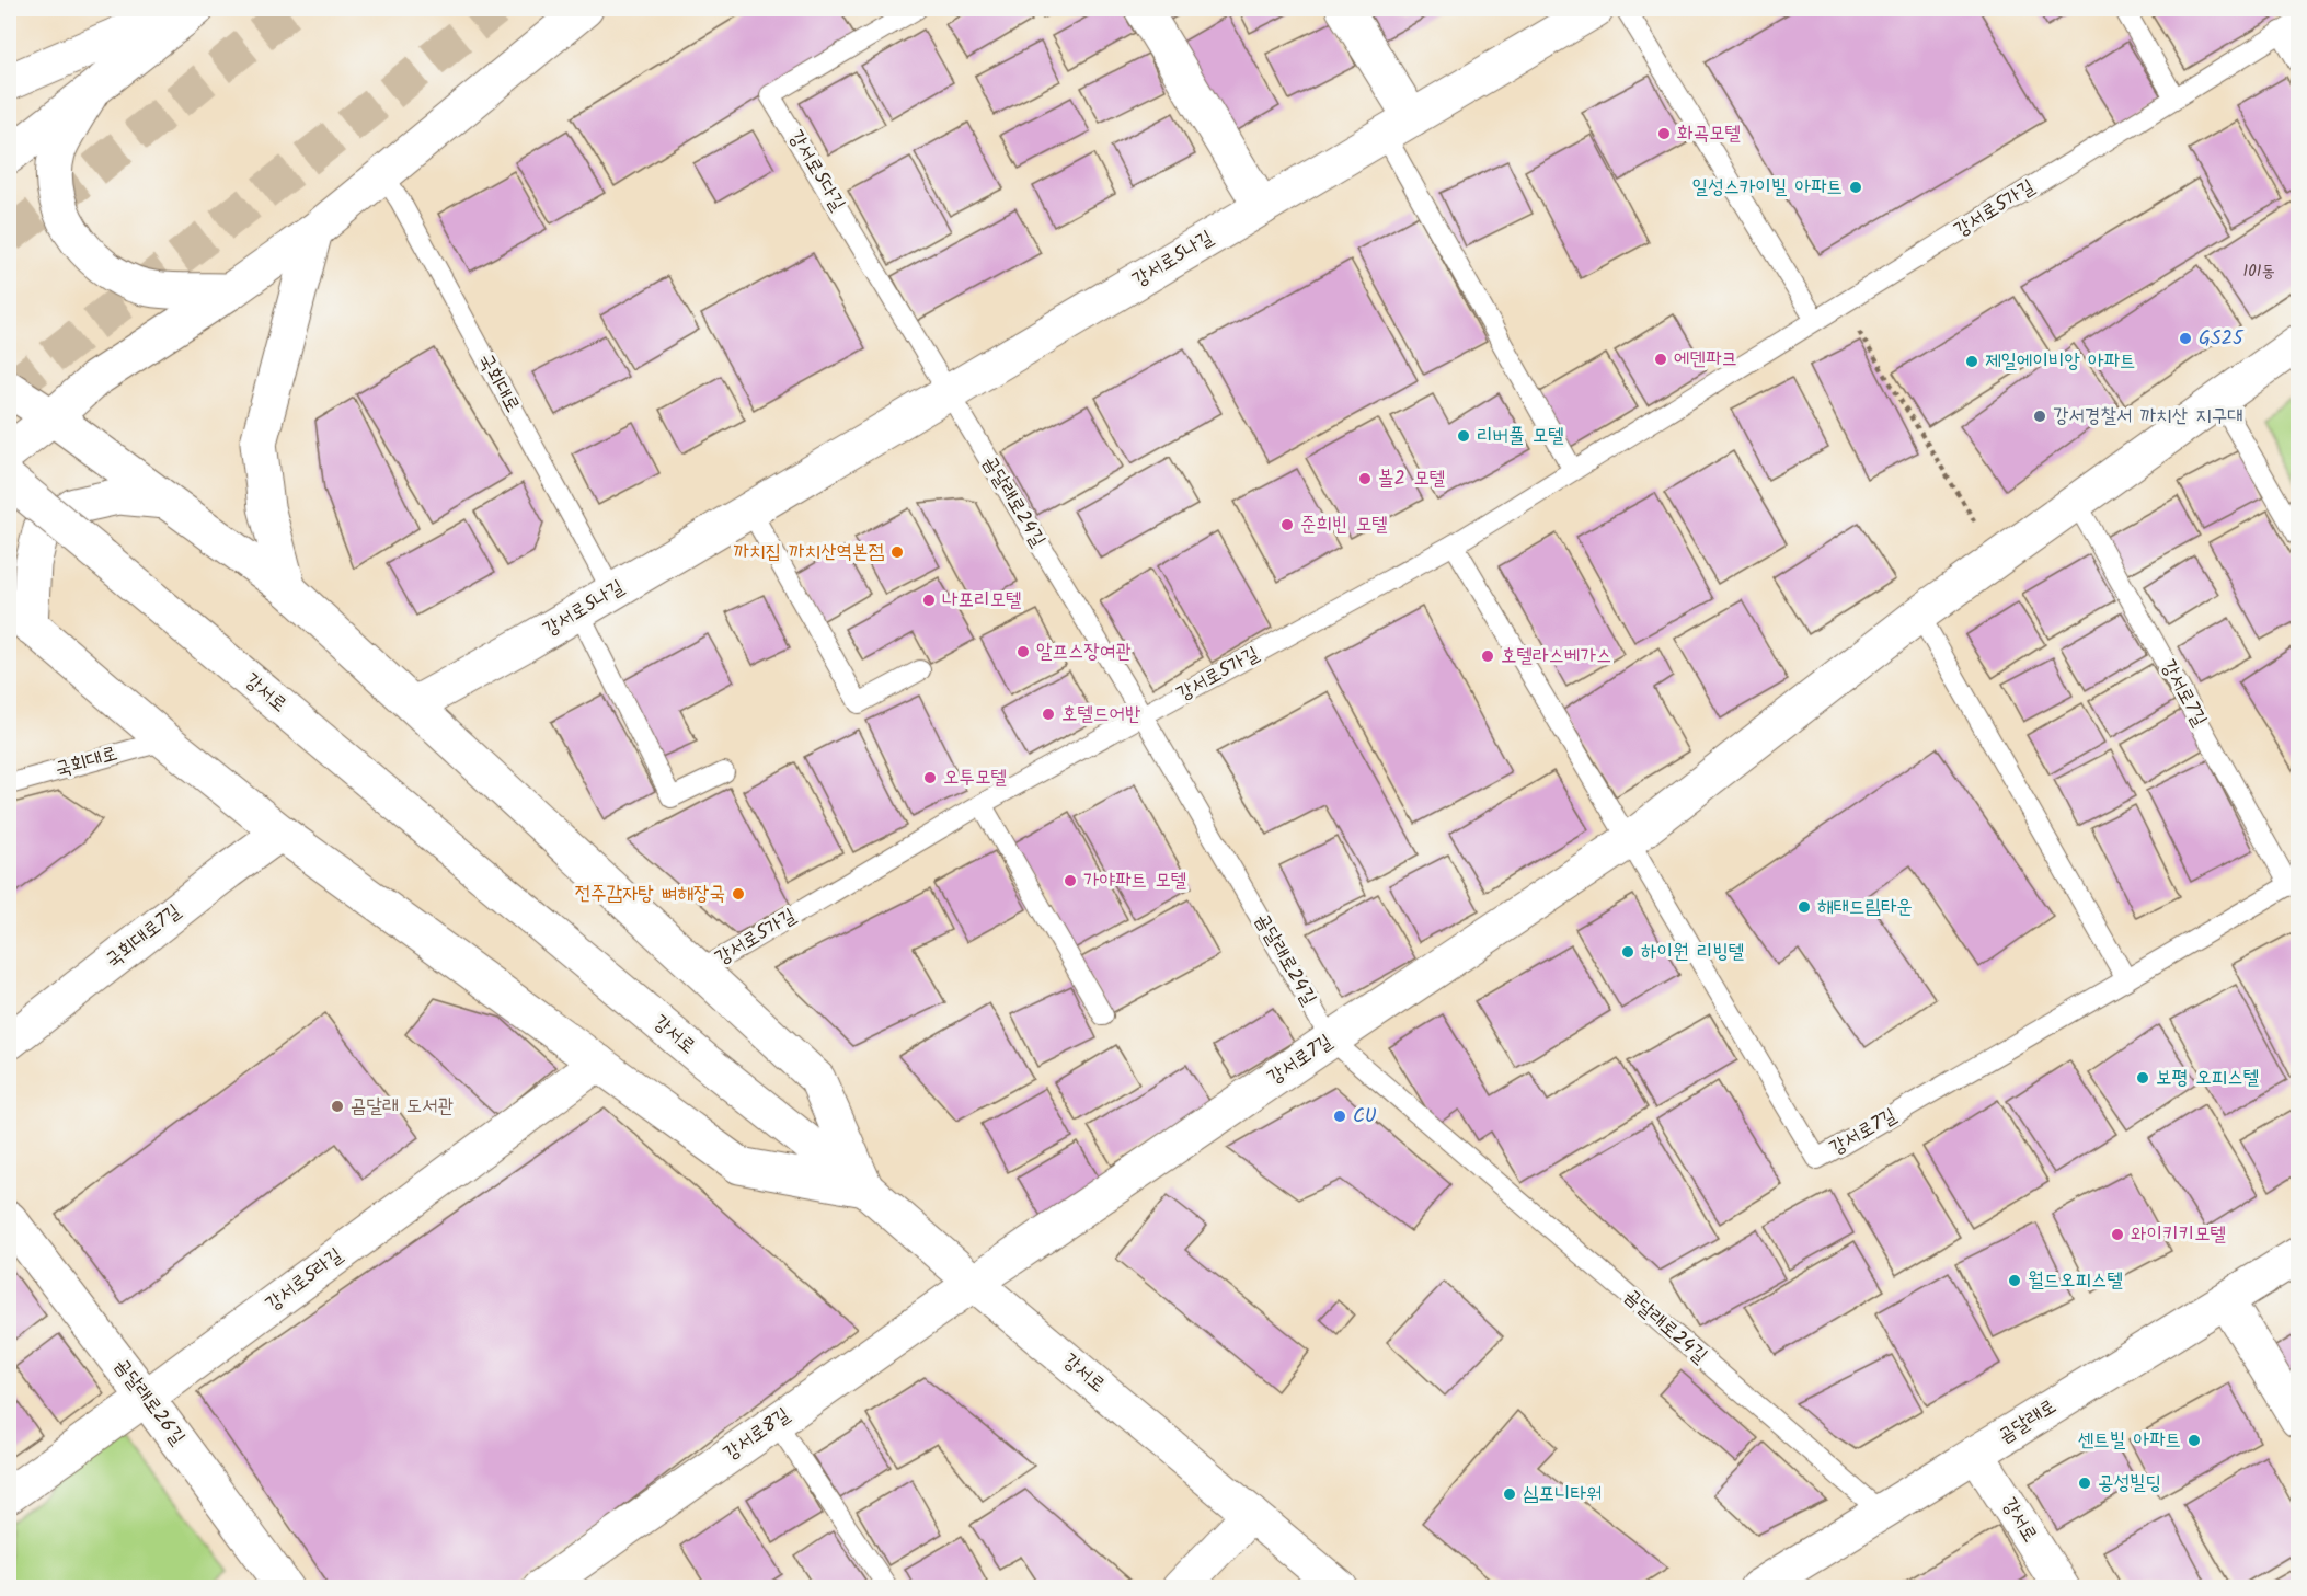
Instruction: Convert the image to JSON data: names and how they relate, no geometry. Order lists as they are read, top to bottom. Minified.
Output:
{"streets":{"street":["강서로5나길","강서로","강서로7길","국회대로7길","강서로5라길","곰달래로26길","곰달래로","강서로8길"],"lane":["강서로5다길","강서로5가길","국회대로","곰달래로24길"]},"crossings":[["강서로5다길","강서로5나길"],["강서로5다길","곰달래로24길"],["강서로5가길","곰달래로24길"],["강서로5나길","국회대로"],["강서로5나길","곰달래로24길"],["곰달래로24길","강서로7길"],["곰달래로24길","곰달래로"],["강서로","강서로7길"],["강서로","곰달래로"],["강서로","강서로8길"],["강서로7길","강서로8길"],["강서로5라길","곰달래로26길"]],"places":["화곡모텔","일성스카이빌 아파트","GS25","에덴파크","제일에이비앙 아파트","강서경찰서 까치산 지구대","리버풀 모텔","볼2 모텔","준희빈 모텔","까치집 까치산역본점","나포리모텔","알프스장여관","호텔라스베가스","호텔드어반","오투모텔","가야파트 모텔","전주감자탕 뼈해장국","해태드림타운","하이원 리빙텔","보평 오피스텔","곰달래 도서관","CU","와이키키모텔","월드오피스텔","센트빌 아파트","공성빌딩","심포니타워"],"house_numbers":["101동"]}
